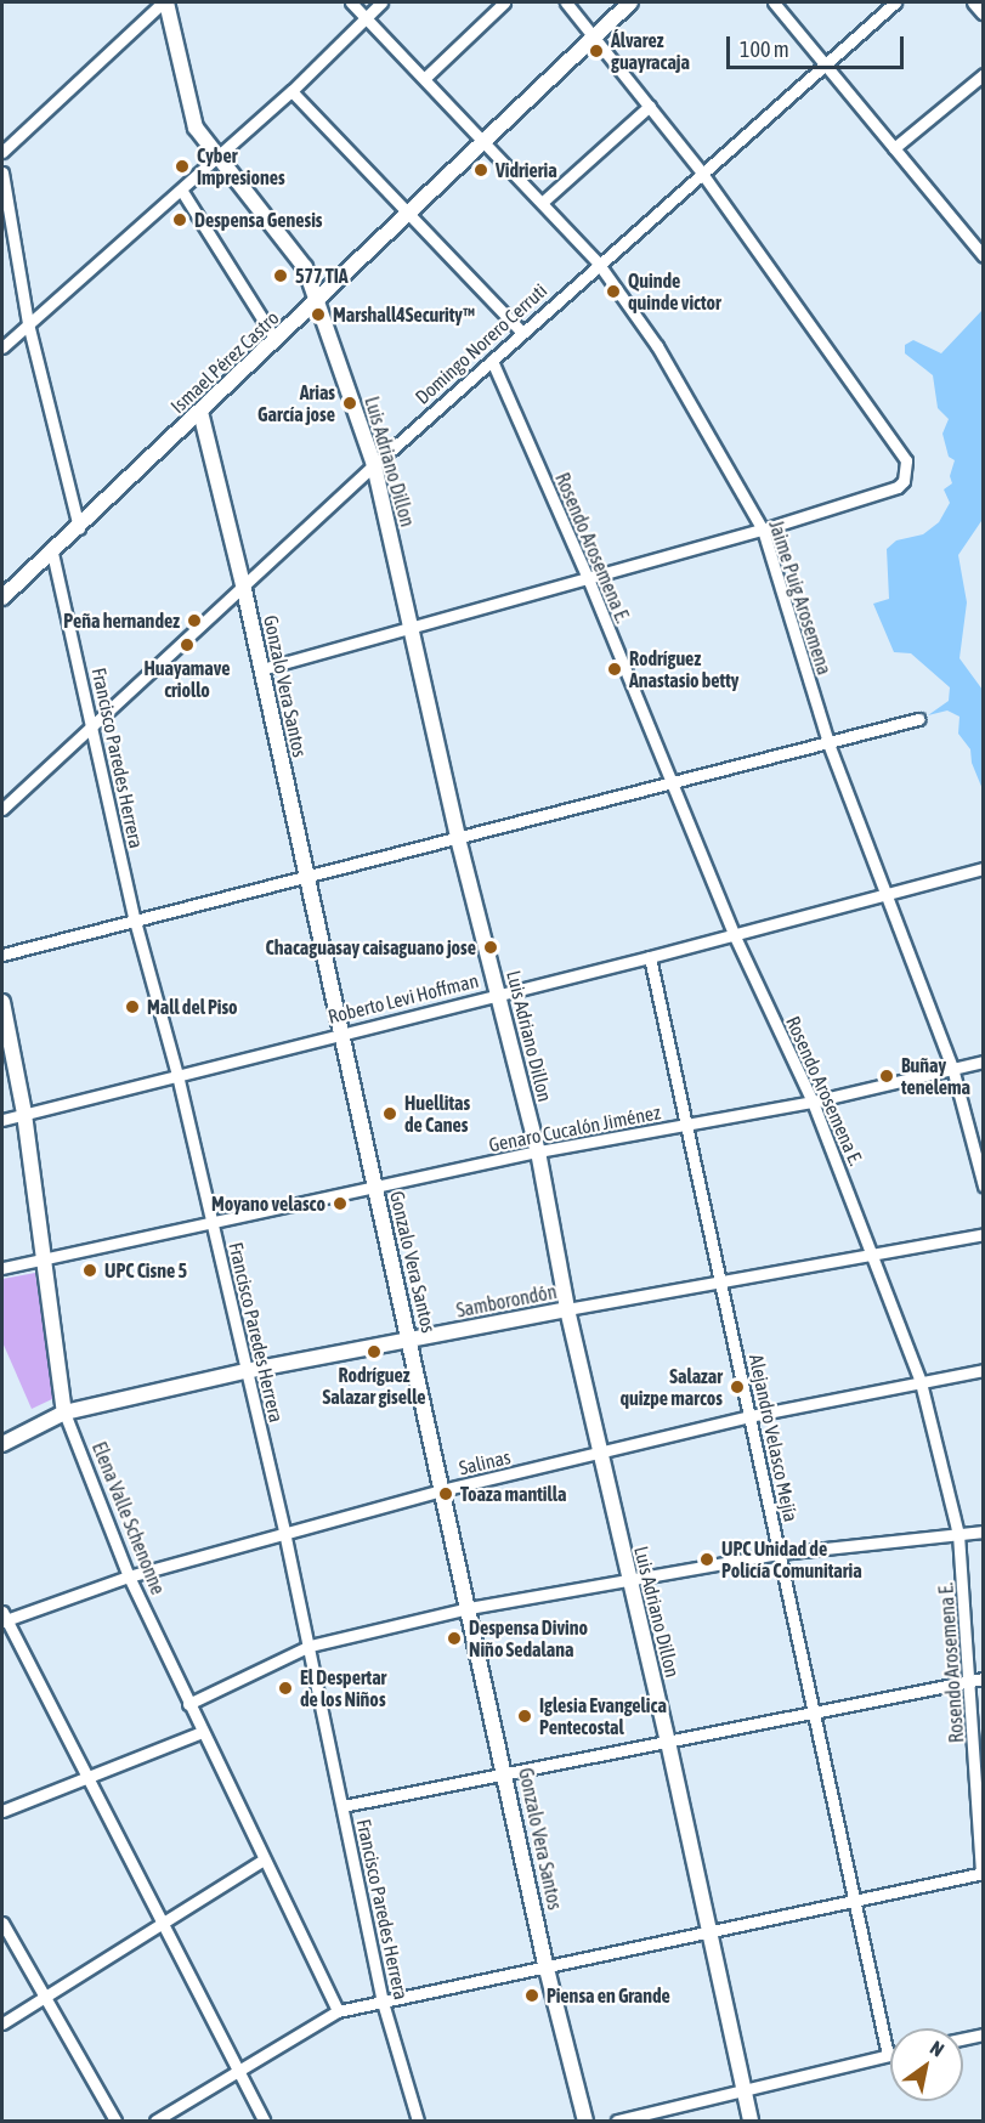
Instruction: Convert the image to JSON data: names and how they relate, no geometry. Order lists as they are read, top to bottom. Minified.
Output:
{"streets":{"street":["Domingo Norero Cerruti","Ismael Pérez Castro","Luis Adriano Dillon","Rosendo Arosemena E.","Jaime Puig Arosemena","Gonzalo Vera Santos","Francisco Paredes Herrera","Roberto Levi Hoffman","Genaro Cucalón Jiménez","Samborondón","Alejandro Velasco Mejía","Salinas","Elena Valle Schenonne"]},"crossings":[["Domingo Norero Cerruti","Luis Adriano Dillon"],["Domingo Norero Cerruti","Rosendo Arosemena E."],["Domingo Norero Cerruti","Jaime Puig Arosemena"],["Domingo Norero Cerruti","Gonzalo Vera Santos"],["Domingo Norero Cerruti","Francisco Paredes Herrera"],["Ismael Pérez Castro","Luis Adriano Dillon"],["Ismael Pérez Castro","Jaime Puig Arosemena"],["Ismael Pérez Castro","Gonzalo Vera Santos"],["Ismael Pérez Castro","Francisco Paredes Herrera"],["Luis Adriano Dillon","Roberto Levi Hoffman"],["Luis Adriano Dillon","Genaro Cucalón Jiménez"],["Luis Adriano Dillon","Samborondón"],["Luis Adriano Dillon","Salinas"],["Rosendo Arosemena E.","Roberto Levi Hoffman"],["Rosendo Arosemena E.","Genaro Cucalón Jiménez"],["Rosendo Arosemena E.","Samborondón"],["Rosendo Arosemena E.","Salinas"],["Jaime Puig Arosemena","Roberto Levi Hoffman"],["Jaime Puig Arosemena","Genaro Cucalón Jiménez"],["Gonzalo Vera Santos","Roberto Levi Hoffman"],["Gonzalo Vera Santos","Genaro Cucalón Jiménez"],["Gonzalo Vera Santos","Samborondón"],["Gonzalo Vera Santos","Salinas"],["Francisco Paredes Herrera","Roberto Levi Hoffman"],["Francisco Paredes Herrera","Genaro Cucalón Jiménez"],["Francisco Paredes Herrera","Samborondón"],["Francisco Paredes Herrera","Salinas"],["Roberto Levi Hoffman","Alejandro Velasco Mejía"],["Roberto Levi Hoffman","Elena Valle Schenonne"],["Genaro Cucalón Jiménez","Alejandro Velasco Mejía"],["Genaro Cucalón Jiménez","Elena Valle Schenonne"],["Samborondón","Alejandro Velasco Mejía"],["Samborondón","Elena Valle Schenonne"],["Alejandro Velasco Mejía","Salinas"],["Salinas","Elena Valle Schenonne"]],"places":["Álvarez guayracaja","Cyber Impresiones","Vidrieria","Despensa Genesis","577 TIA","Quinde quinde victor","Marshall4Security™","Arias García jose","Peña hernandez","Huayamave criollo","Rodríguez Anastasio betty","Chacaguasay caisaguano jose","Mall del Piso","Buñay tenelema","Huellitas de Canes","Moyano velasco","UPC Cisne 5","Rodríguez Salazar giselle","Salazar quizpe marcos","Toaza mantilla","UPC Unidad de Policía Comunitaria","Despensa Divino Niño Sedalana","El Despertar de los Niños","Iglesia Evangelica Pentecostal","Piensa en Grande"],"scale_bar":"100 m","north":"top right"}
